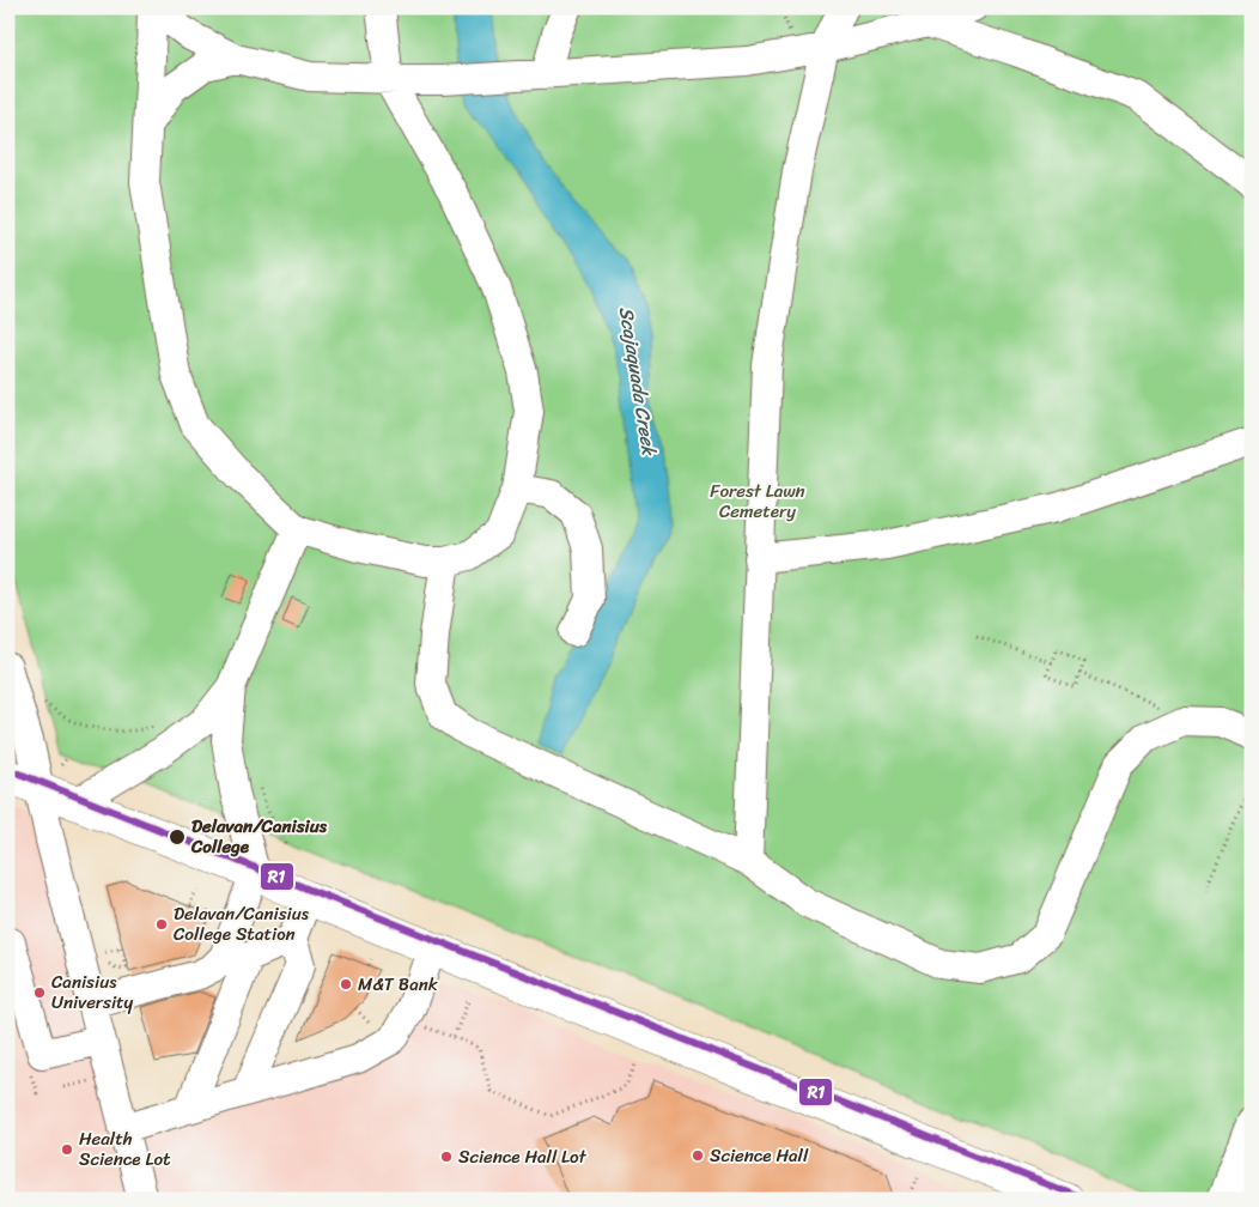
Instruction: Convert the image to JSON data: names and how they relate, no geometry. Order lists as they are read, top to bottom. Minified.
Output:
{"water":["Scajaquada Creek"],"parks":["Forest Lawn Cemetery"],"places":["Delavan/Canisius College","Delavan/Canisius College Station","M&T Bank","Canisius University","Health Science Lot","Science Hall","Science Hall Lot"],"lines":["transit line R1"]}
